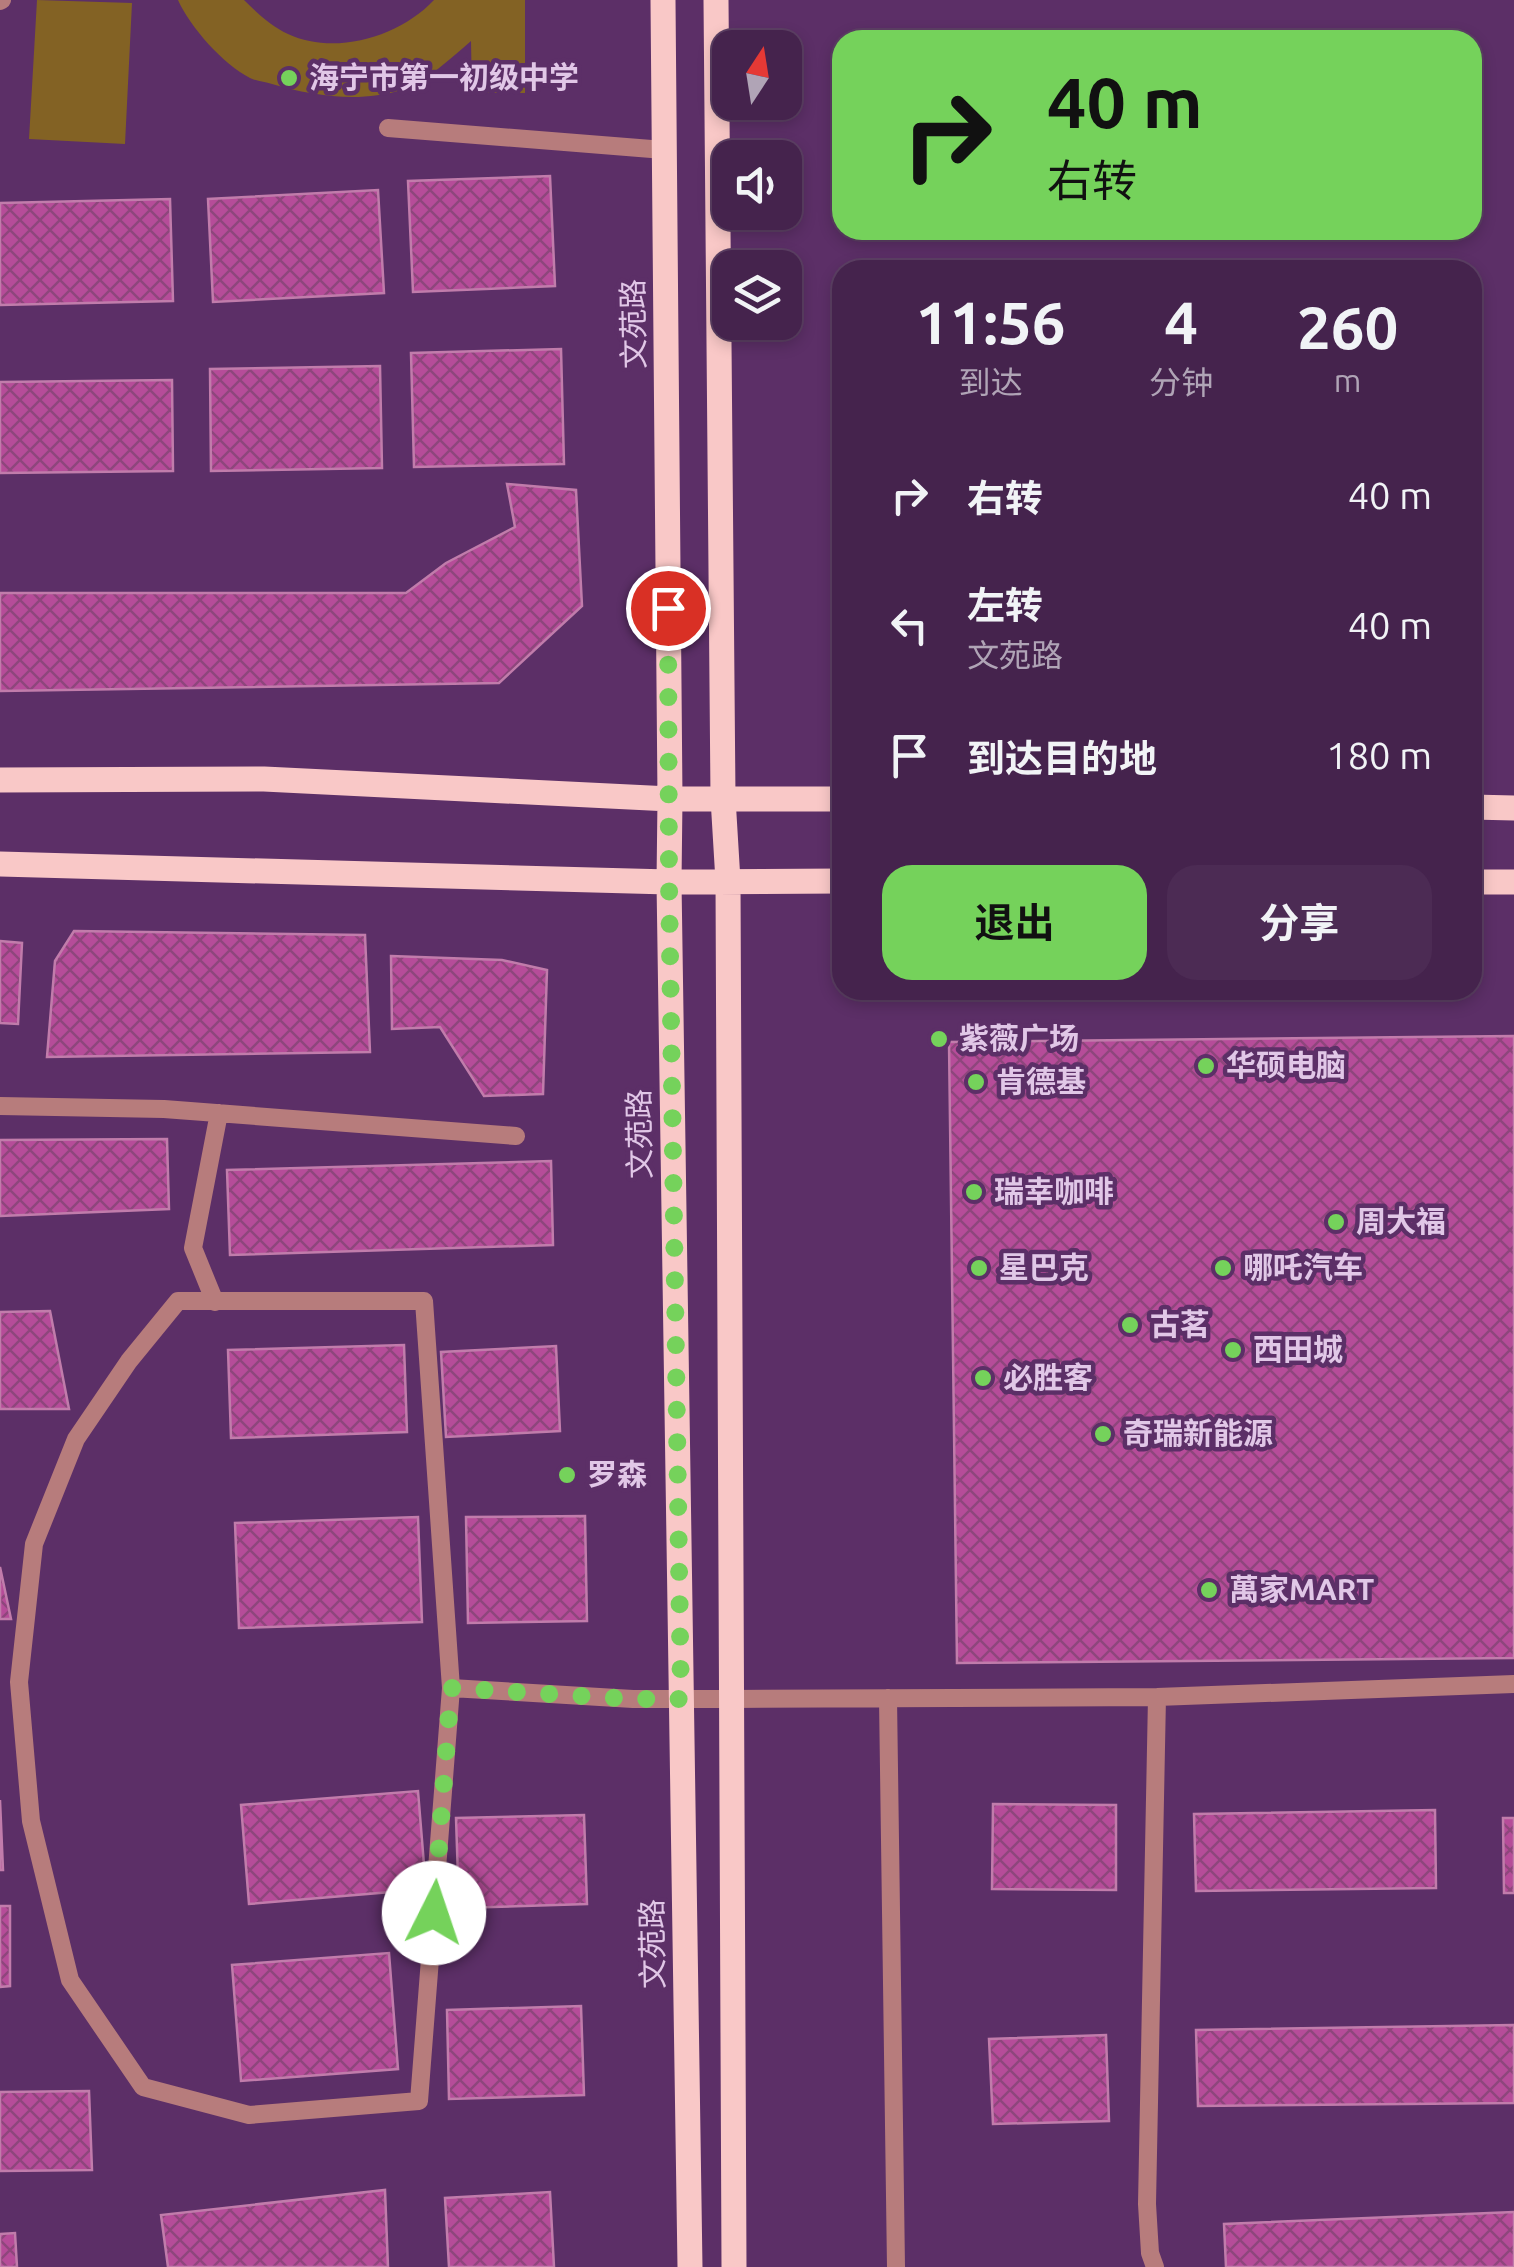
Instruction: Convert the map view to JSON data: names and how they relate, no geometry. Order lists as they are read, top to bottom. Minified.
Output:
{"streets":{"main road":["文苑路"]},"places":["海宁市第一初级中学","紫薇广场","华硕电脑","肯德基","瑞幸咖啡","周大福","星巴克","哪吒汽车","古茗","西田城","必胜客","奇瑞新能源","罗森","萬家MART"],"north":"top","page":{"turn":["40 m","右转"],"eta":["11:56","到达","4","分钟","260","m"],"list":[{"name":"右转","value":"40 m"},{"name":"左转","note":"文苑路","value":"40 m"},{"name":"到达目的地","value":"180 m"}],"buttons":["退出","分享"]}}
